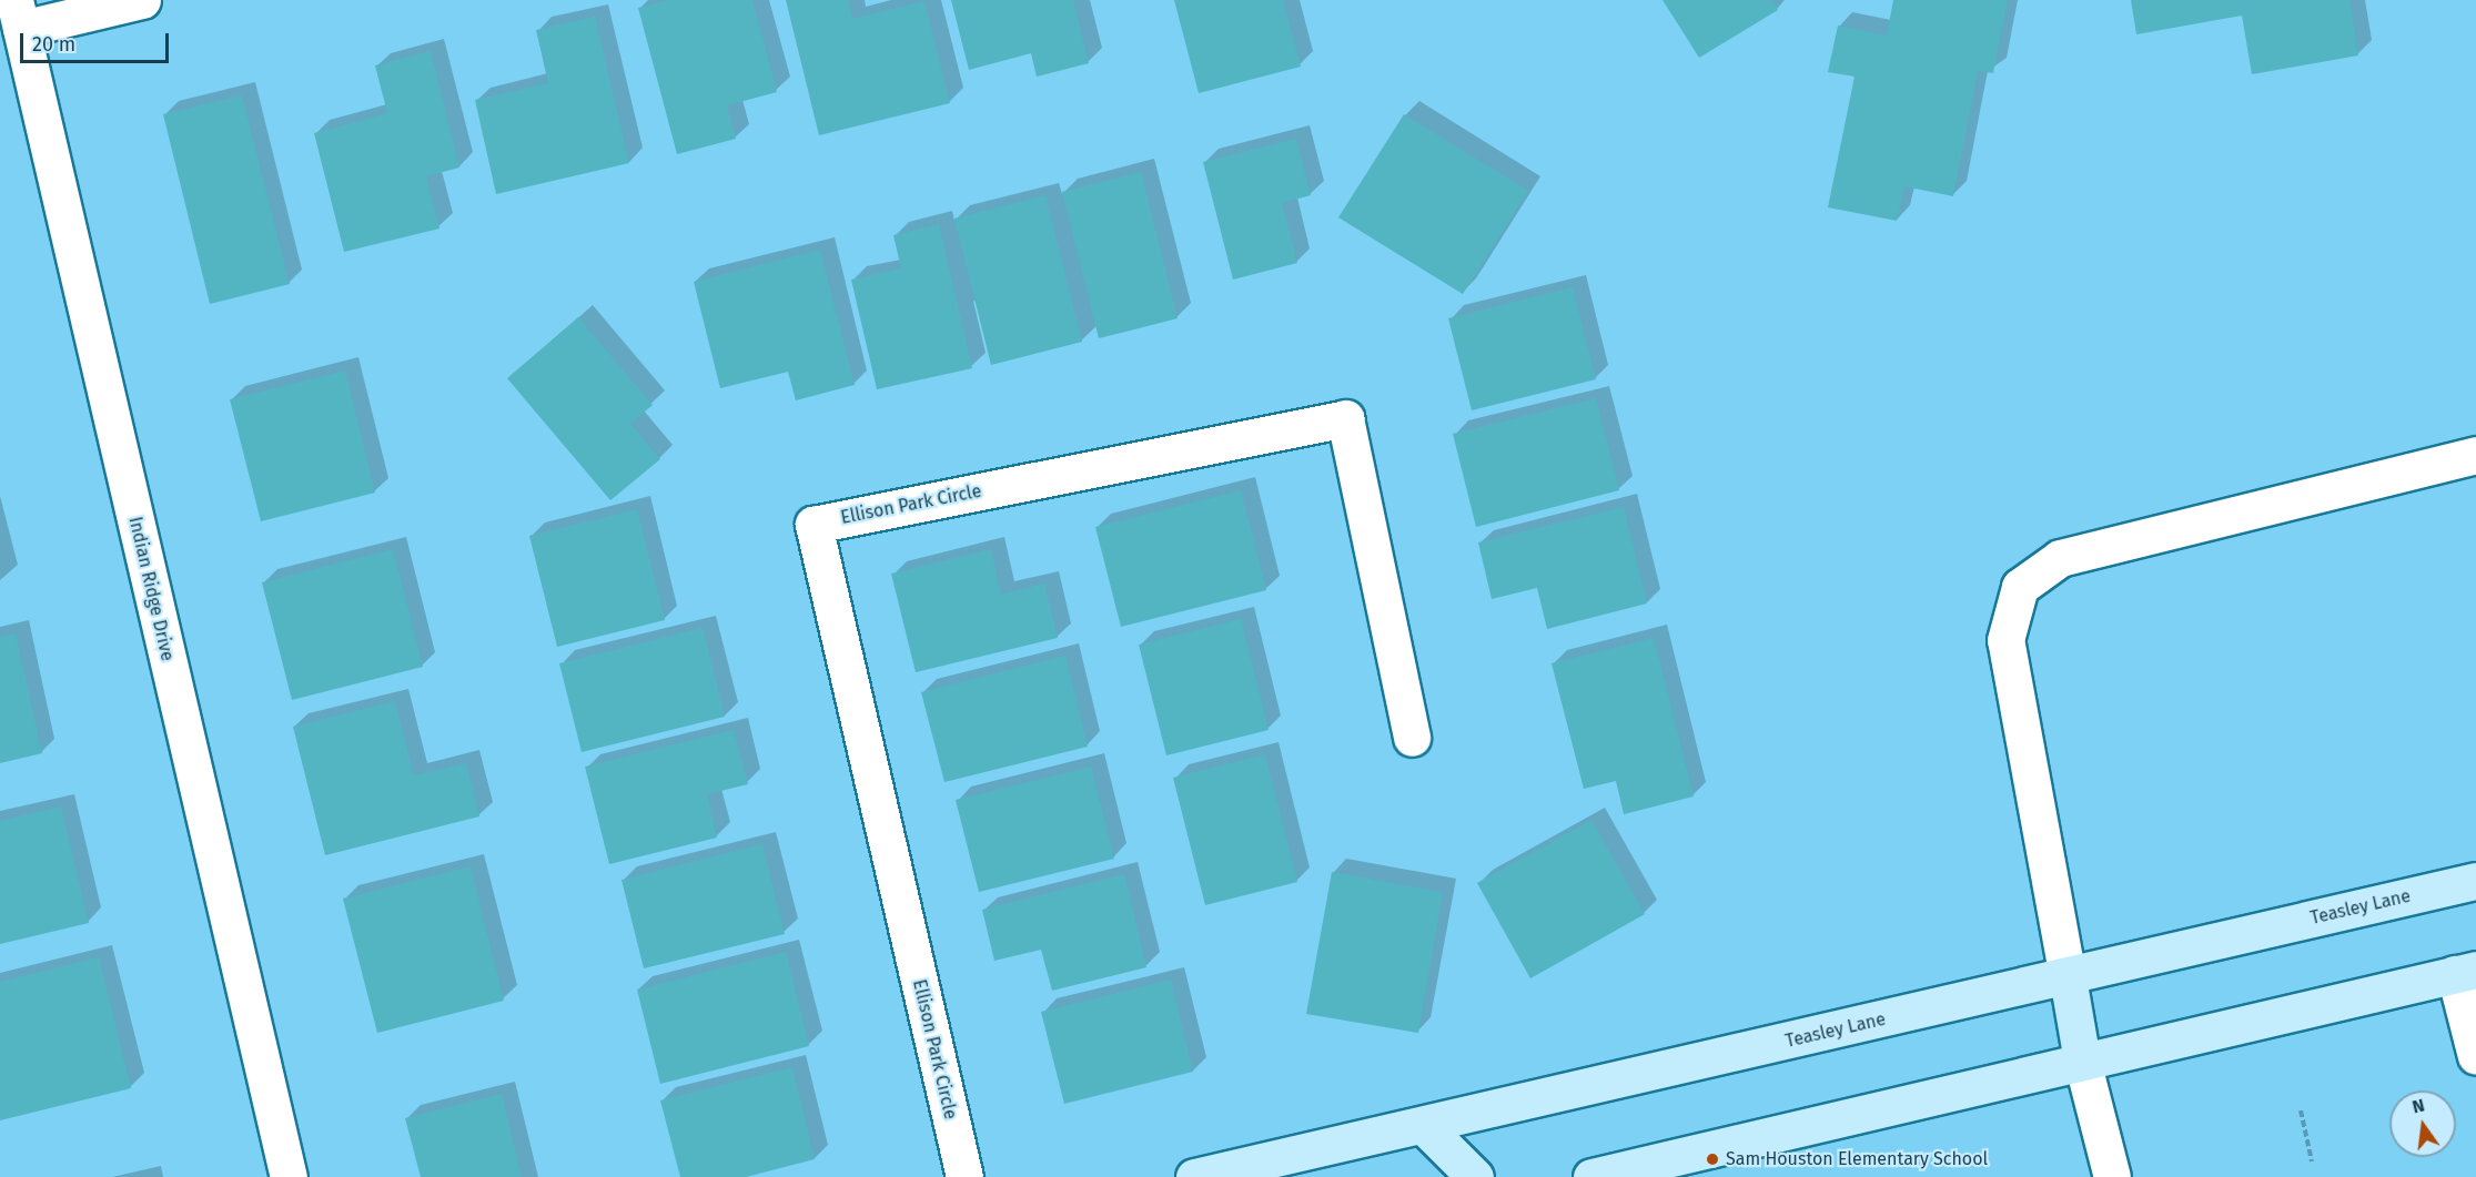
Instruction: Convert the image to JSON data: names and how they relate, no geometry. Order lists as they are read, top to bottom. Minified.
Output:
{"streets":{"main road":["Teasley Lane"],"street":["Ellison Park Circle","Indian Ridge Drive"]},"places":["Sam Houston Elementary School"],"scale_bar":"20 m","north":"top"}
